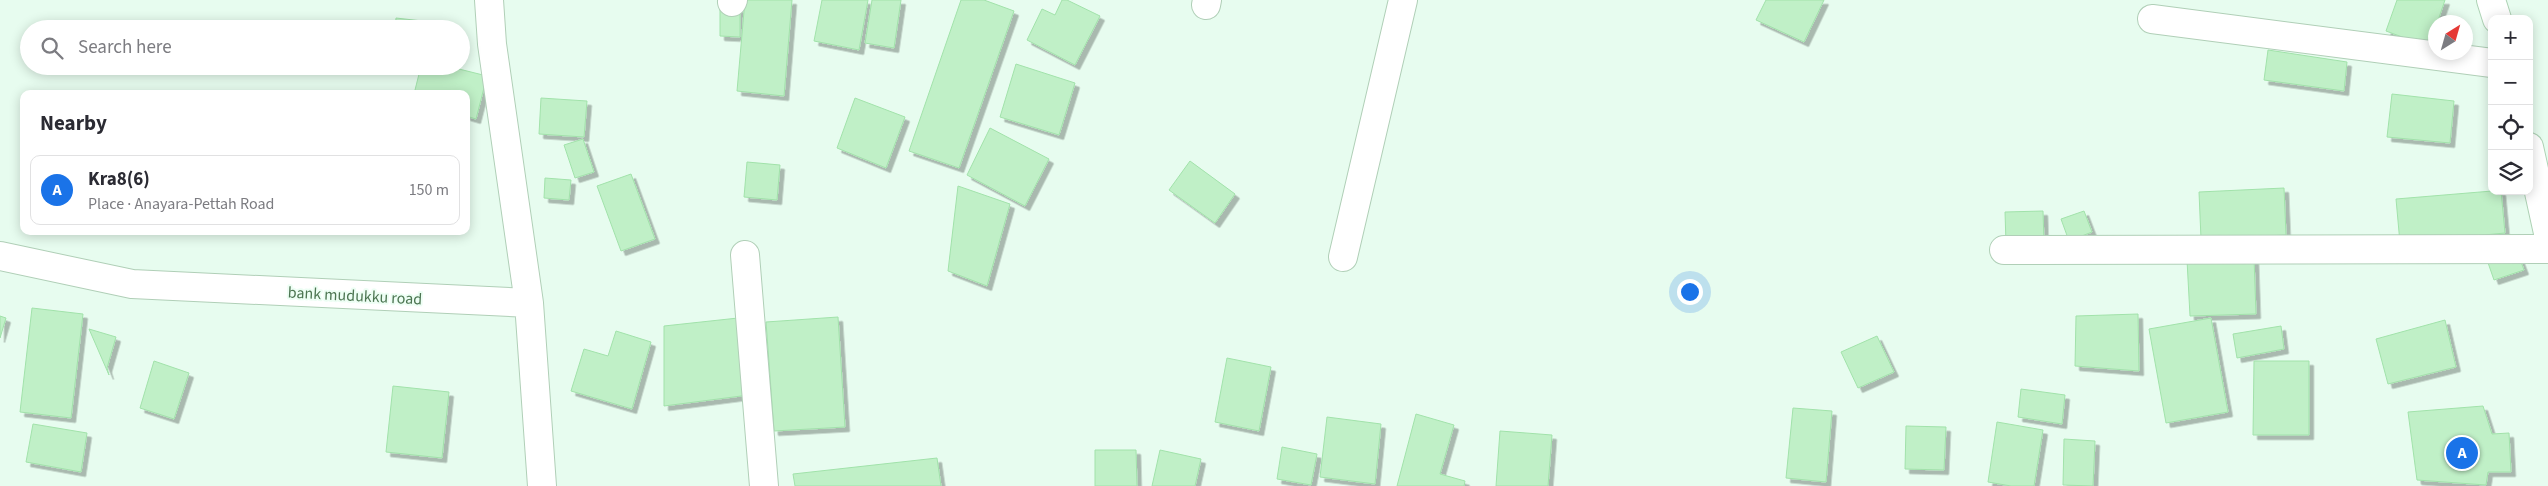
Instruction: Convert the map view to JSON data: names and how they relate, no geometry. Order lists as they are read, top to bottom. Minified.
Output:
{"streets":{"street":["bank mudukku road"]},"north":"top right","page":{"map_buttons":["+","−"],"search":"Search here","heading":"Nearby","list":[{"mark":"A","name":"Kra8(6)","note":"Place · Anayara-Pettah Road","value":"150 m"}],"pins":"A"}}
